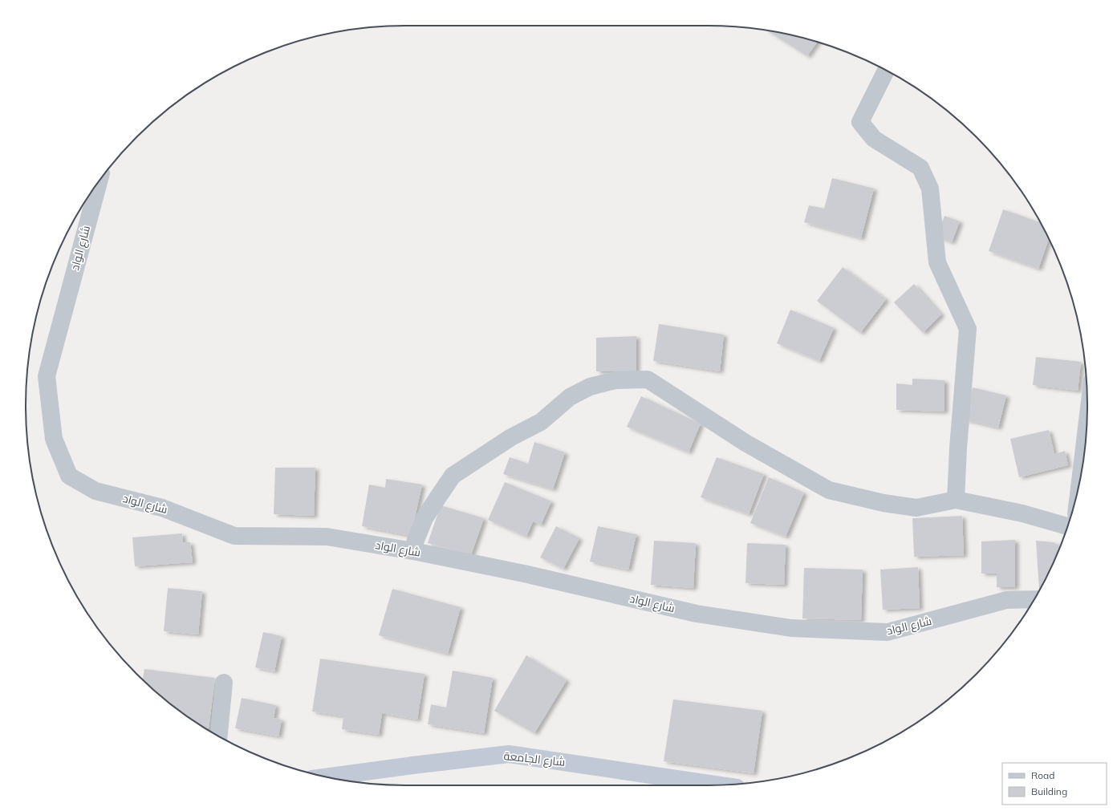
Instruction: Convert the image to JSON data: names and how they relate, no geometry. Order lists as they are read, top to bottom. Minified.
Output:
{"streets":{"main road":["شارع الجامعة"],"street":["شارع الواد"]},"legend":["Road","Building"]}
